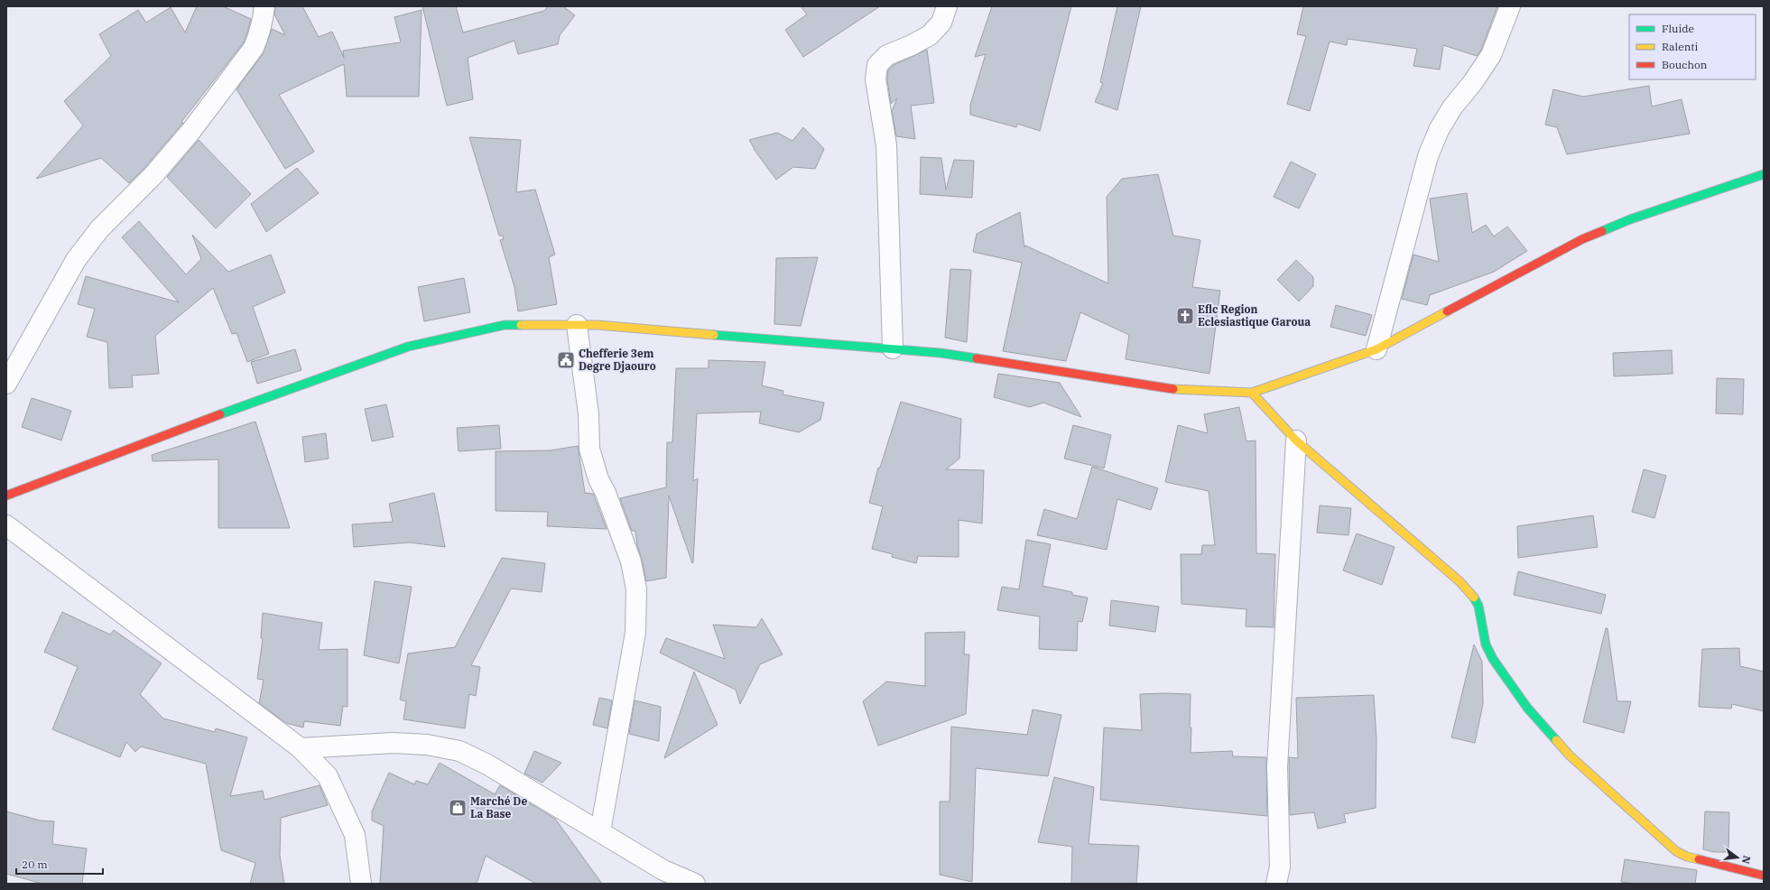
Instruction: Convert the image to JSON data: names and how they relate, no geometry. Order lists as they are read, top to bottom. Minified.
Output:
{"places":{"church":["Eflc Region Eclesiastique Garoua"],"public building":["Chefferie 3em Degre Djaouro"],"shop":["Marché De La Base"]},"legend":["Fluide","Ralenti","Bouchon"],"scale_bar":"20 m","north":"right"}
